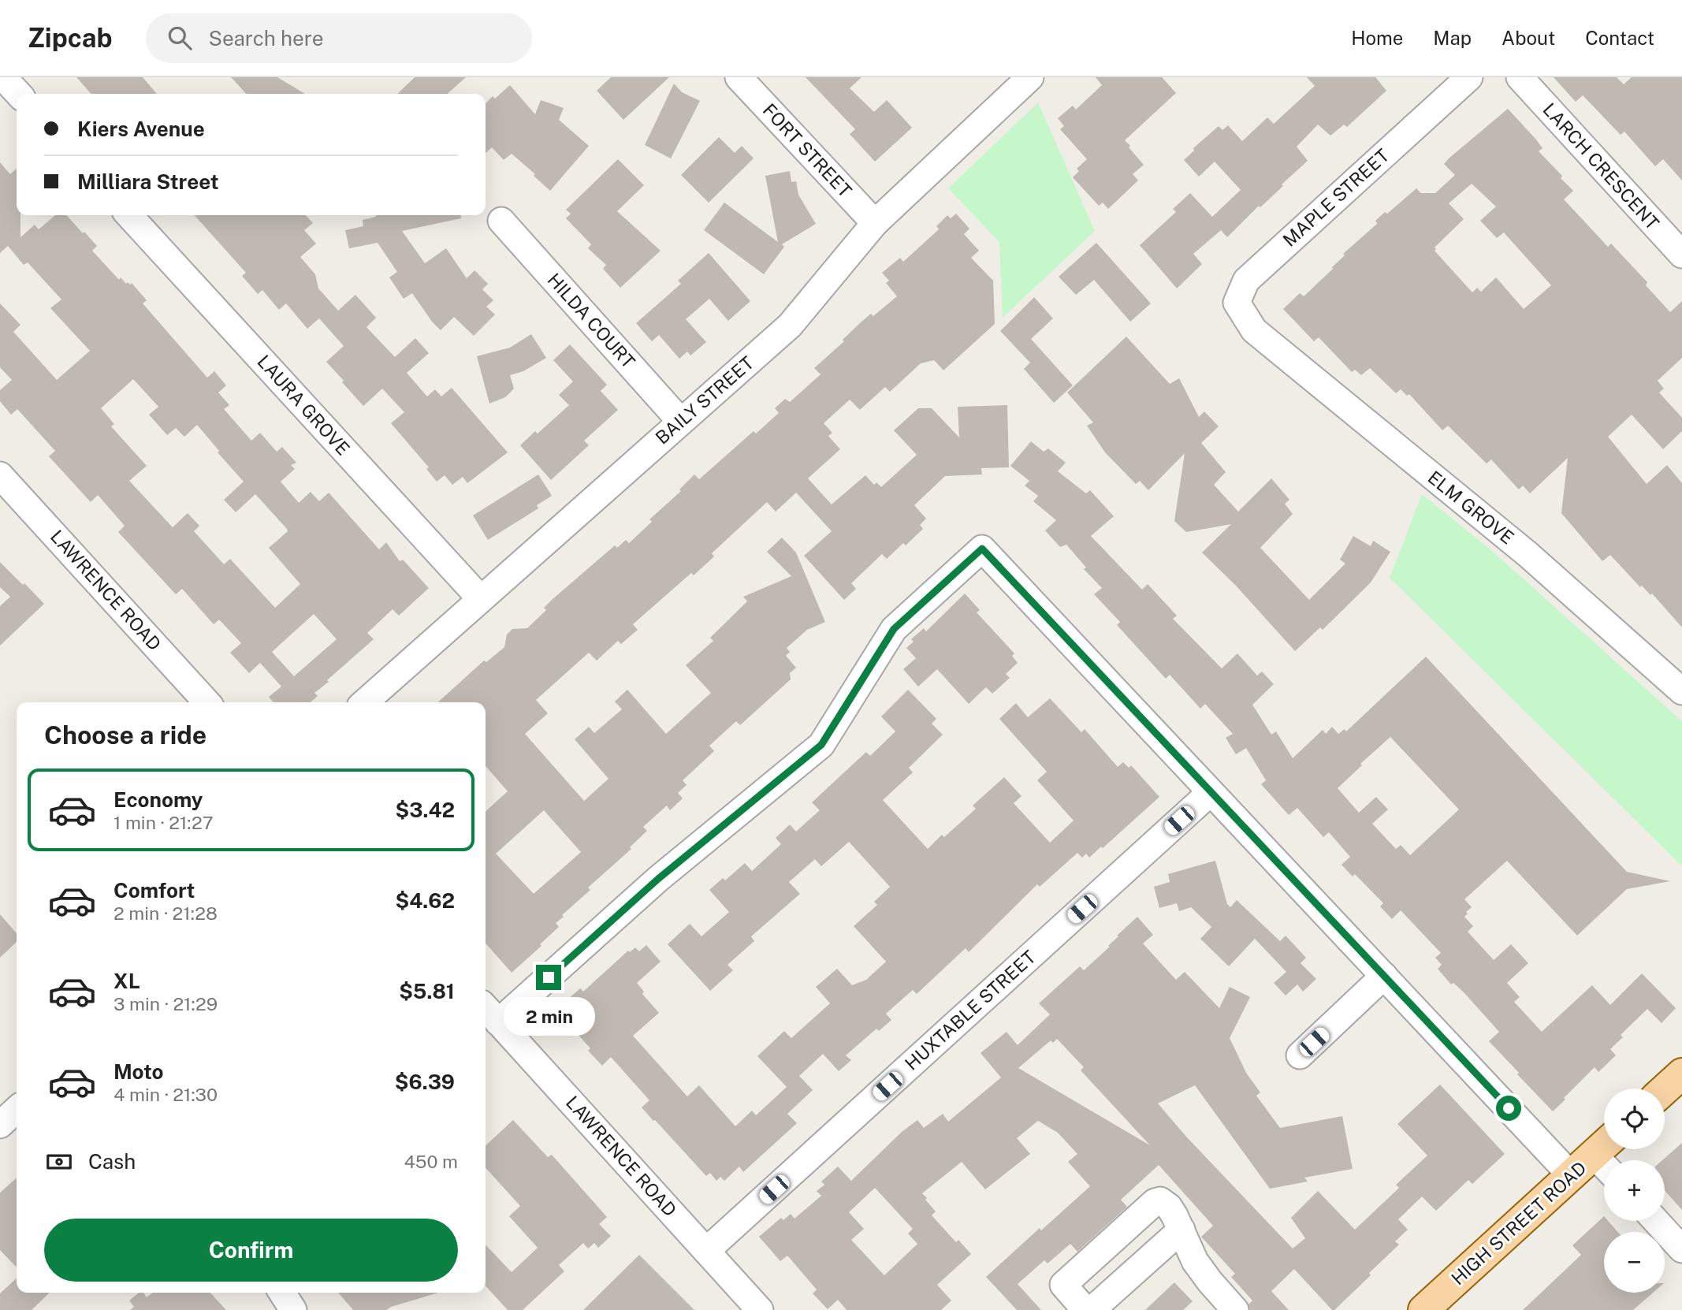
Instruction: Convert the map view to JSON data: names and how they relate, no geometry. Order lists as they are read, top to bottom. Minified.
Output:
{"streets":{"main road":["HIGH STREET ROAD"],"street":["FORT STREET","LARCH CRESCENT","MAPLE STREET","HILDA COURT","BAILY STREET","LAURA GROVE","ELM GROVE","LAWRENCE ROAD","HUXTABLE STREET"]},"crossings":[["FORT STREET","BAILY STREET"],["MAPLE STREET","ELM GROVE"],["HILDA COURT","BAILY STREET"],["BAILY STREET","LAURA GROVE"],["LAWRENCE ROAD","HUXTABLE STREET"]],"page":{"header":"Zipcab","search":"Search here","nav":["Home","Map","About","Contact"],"banner":["Kiers Avenue","Milliara Street"],"heading":"Choose a ride","list":[{"name":"Economy","note":"1 min · 21:27","value":"$3.42"},{"name":"Comfort","note":"2 min · 21:28","value":"$4.62"},{"name":"XL","note":"3 min · 21:29","value":"$5.81"},{"name":"Moto","note":"4 min · 21:30","value":"$6.39"}],"bubble":"2 min","map_buttons":["+","−"],"pay":["Cash","450 m"],"buttons":"Confirm"}}
